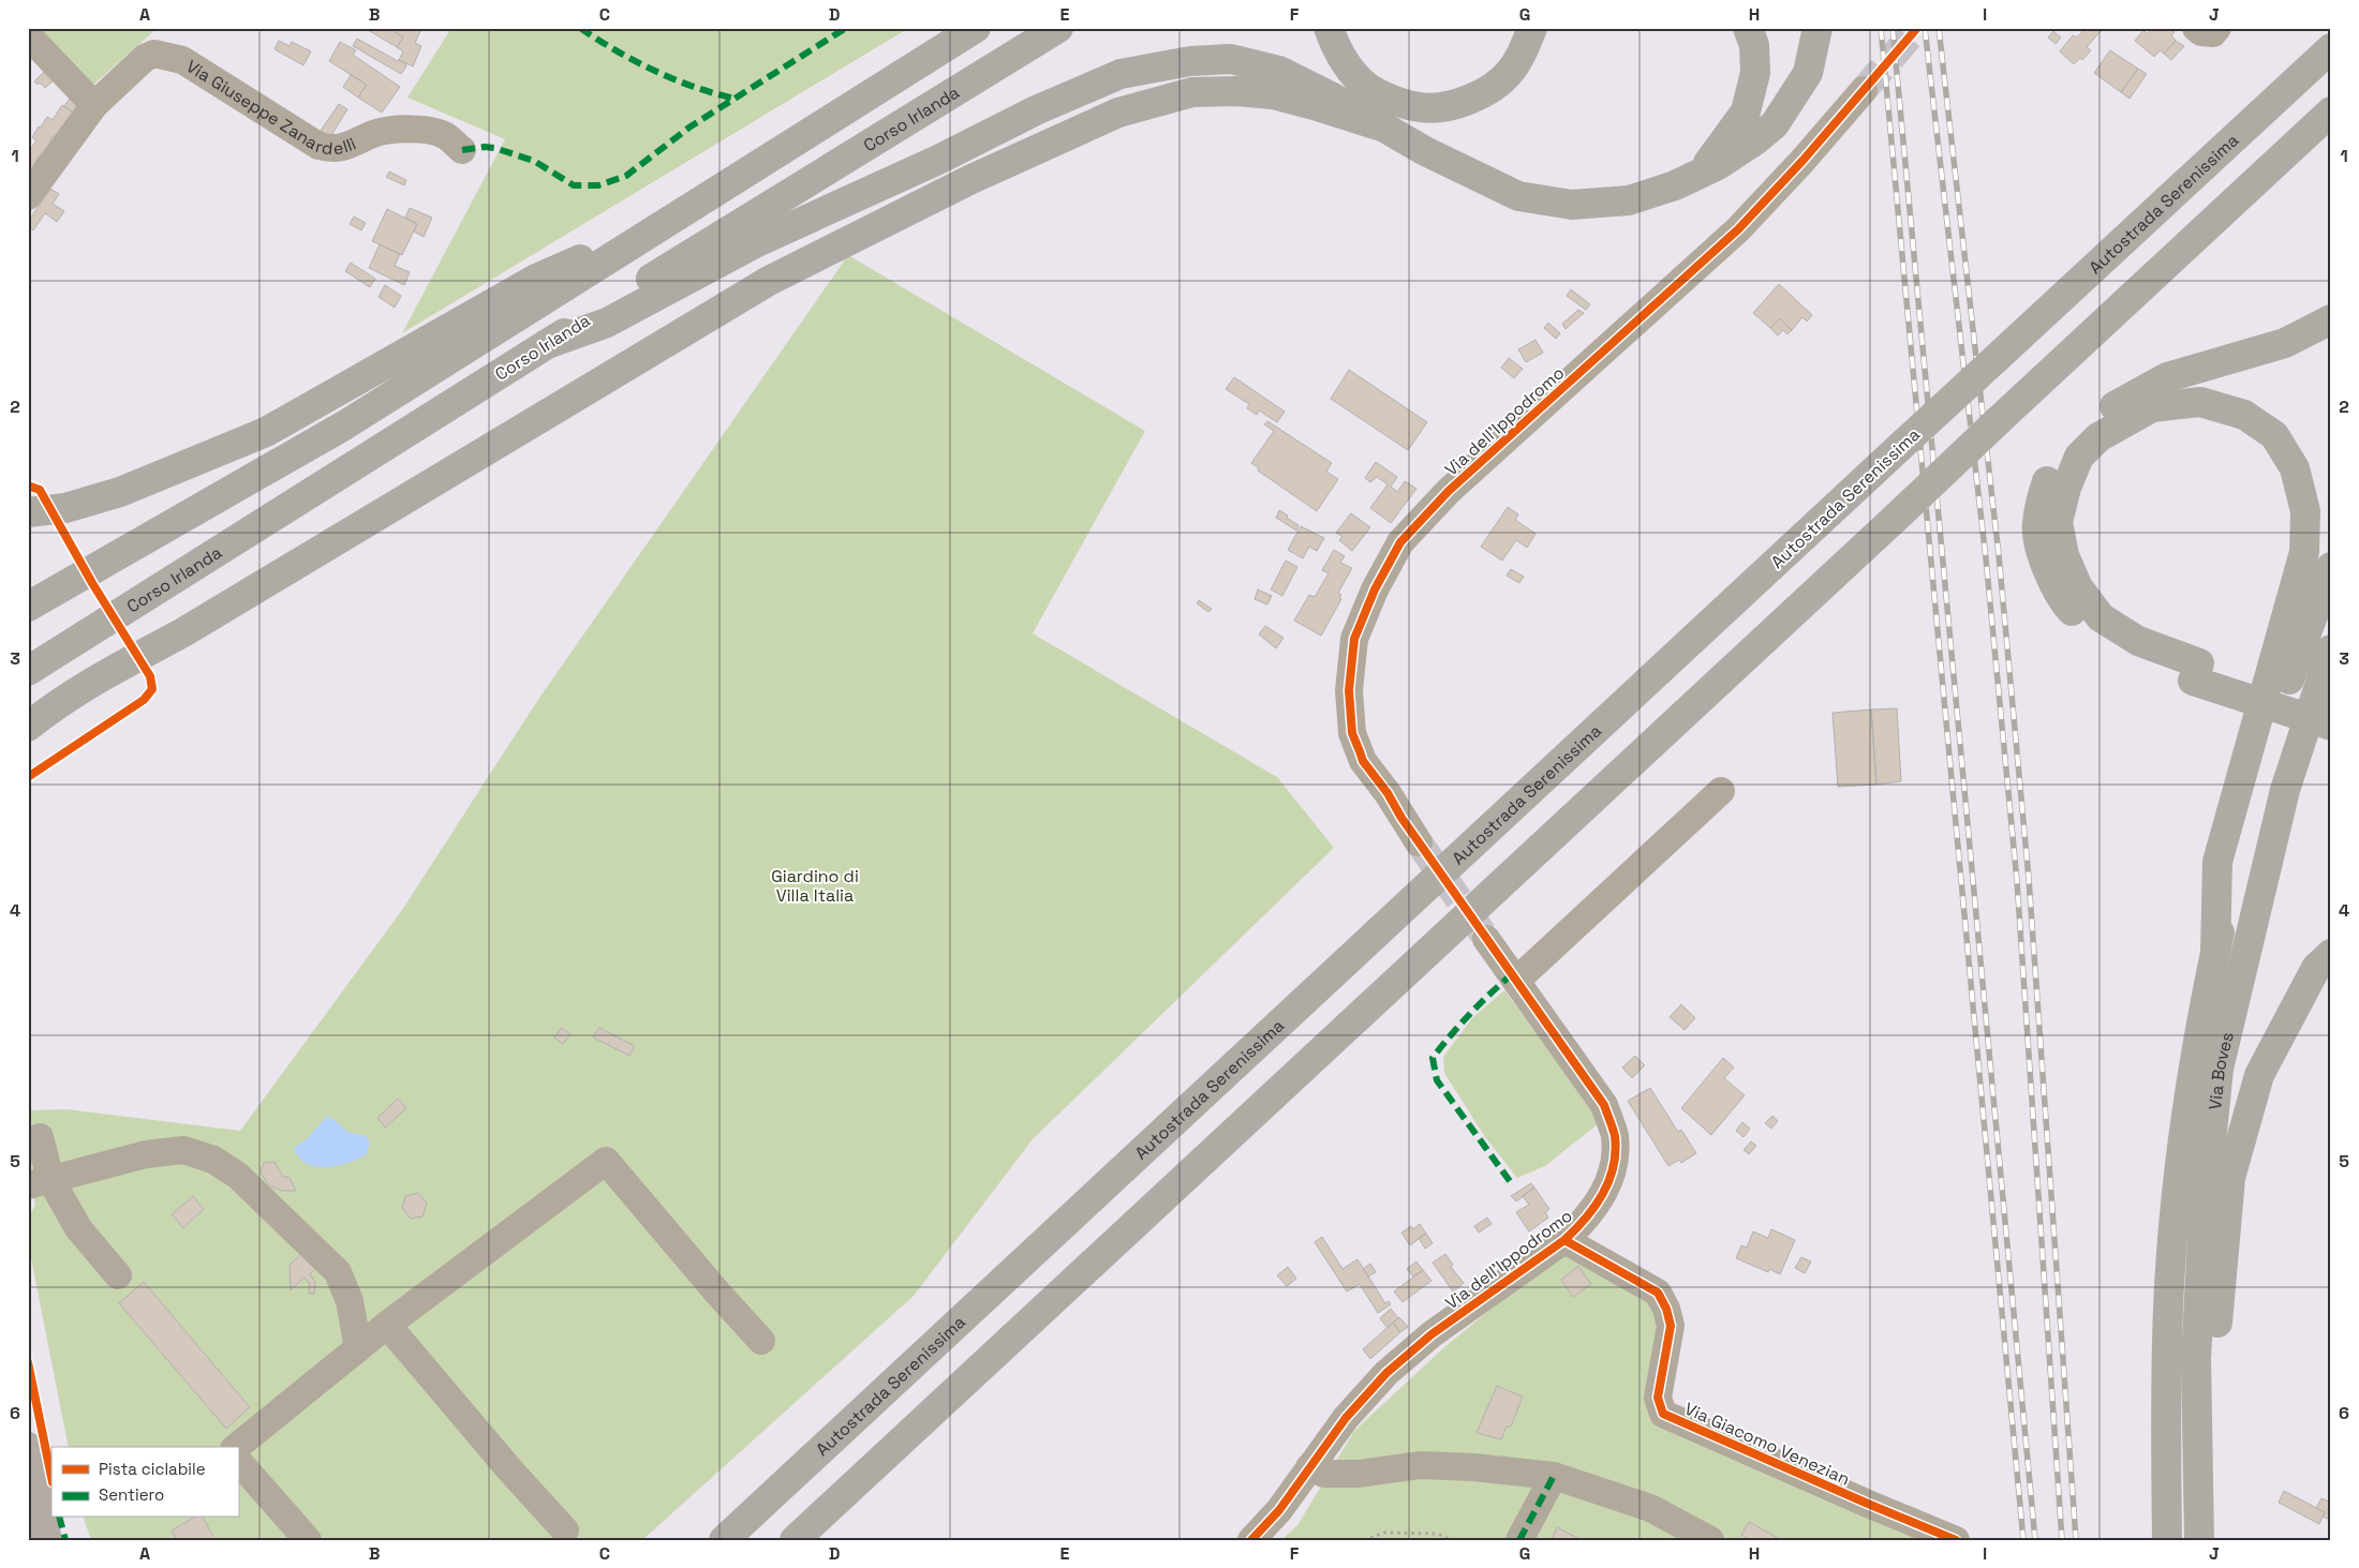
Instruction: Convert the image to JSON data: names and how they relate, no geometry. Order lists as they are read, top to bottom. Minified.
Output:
{"streets":{"highway":["Corso Irlanda","Autostrada Serenissima","Via Boves"],"street":["Via Giuseppe Zanardelli","Via dell'Ippodromo","Via Giacomo Venezian"]},"crossings":[["Via dell'Ippodromo","Via Giacomo Venezian"]],"parks":["Giardino di Villa Italia"],"legend":["Pista ciclabile","Sentiero"],"grid":{"columns":["A","B","C","D","E","F","G","H","I","J"],"rows":["1","2","3","4","5","6"]}}
